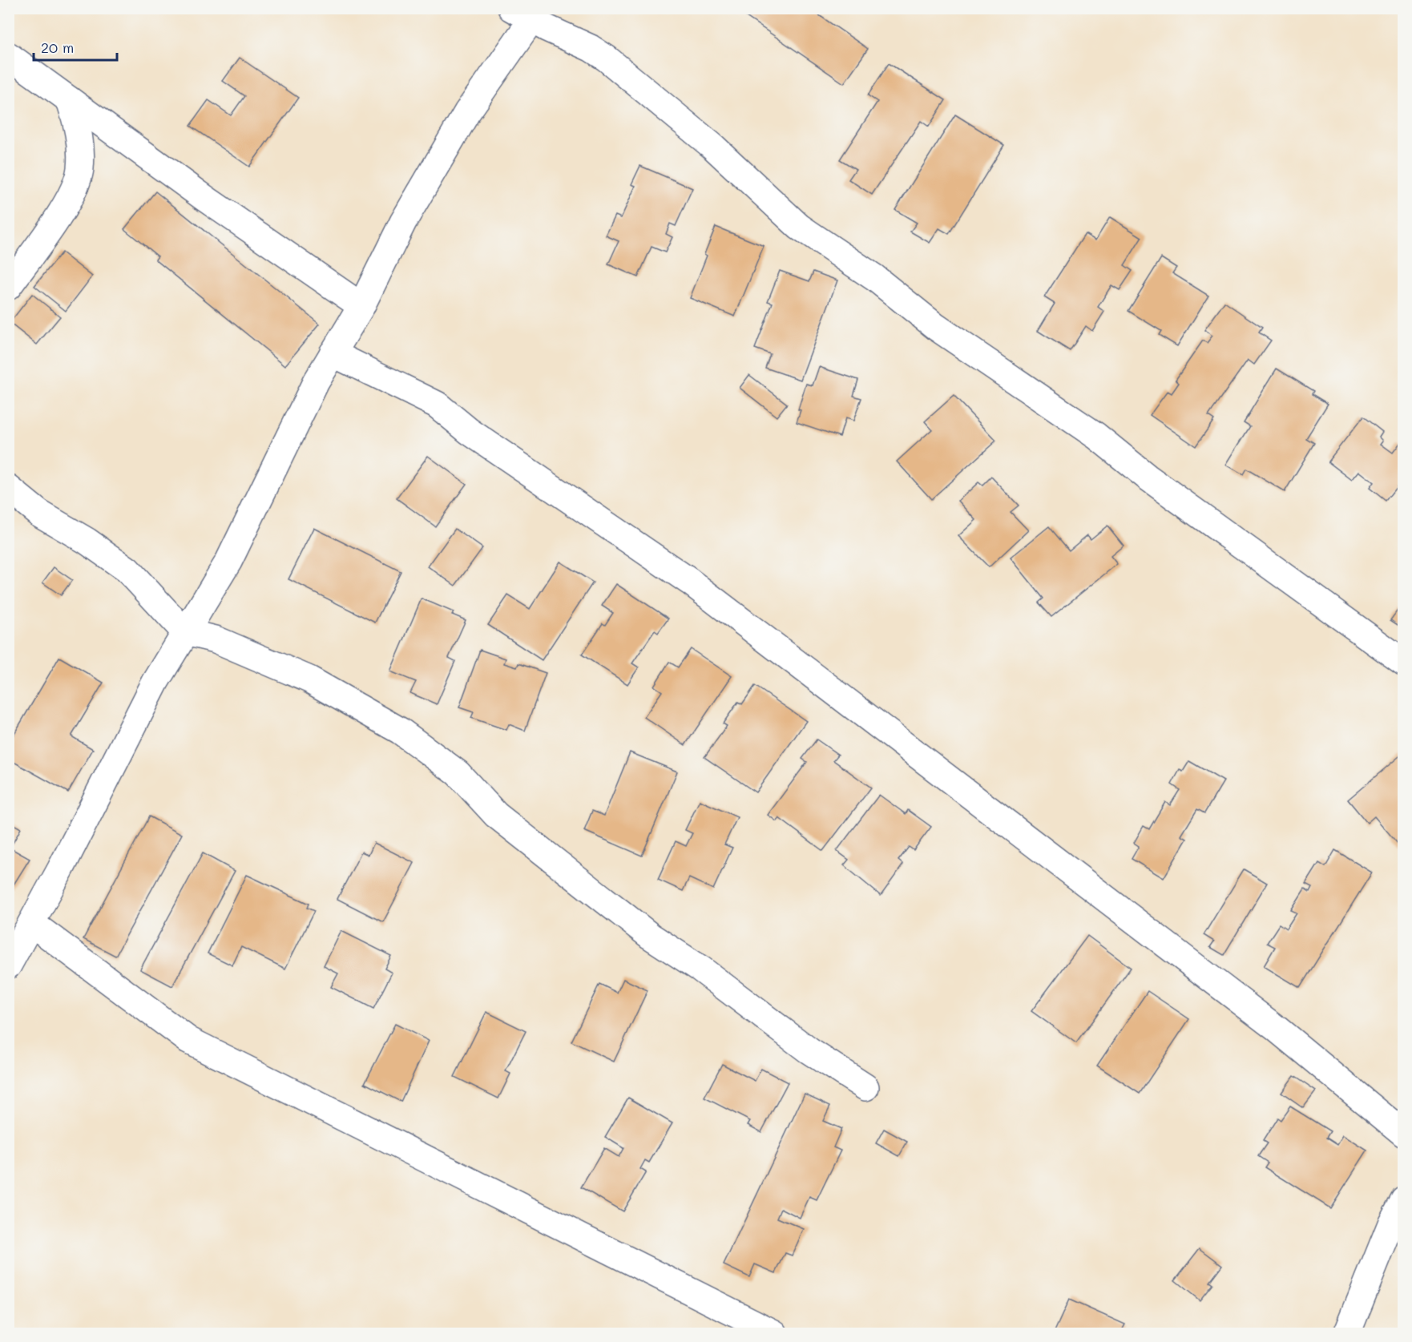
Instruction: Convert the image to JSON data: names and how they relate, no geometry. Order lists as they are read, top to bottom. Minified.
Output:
{"scale_bar":"20 m"}
